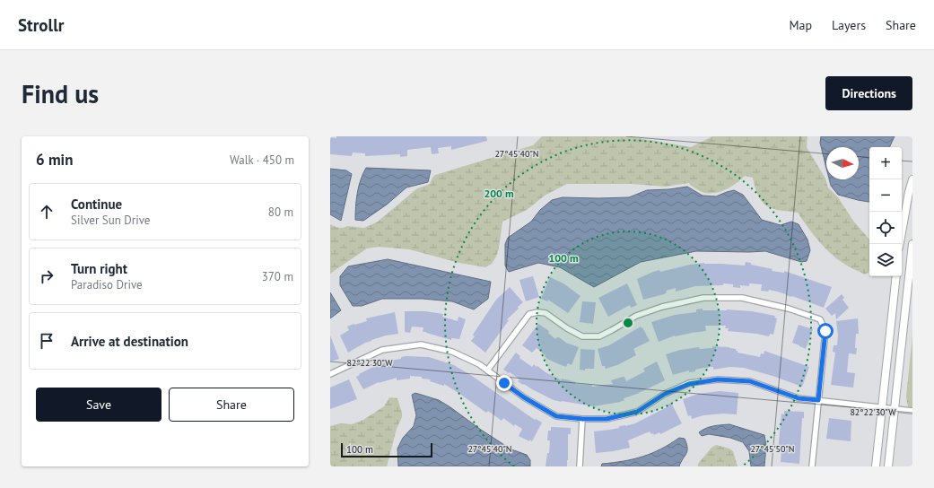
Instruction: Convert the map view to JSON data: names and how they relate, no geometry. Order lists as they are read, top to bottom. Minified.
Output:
{"scale_bar":"100 m","north":"right","page":{"header":"Strollr","nav":["Map","Layers","Share"],"buttons":["Directions",["Save","Share"]],"title":"Find us","heading":["6 min","Walk · 450 m"],"map_buttons":["+","−"],"list":[["Continue","Silver Sun Drive","80 m"],["Turn right","Paradiso Drive","370 m"],"Arrive at destination"],"scale":"100 m"},"coordinates":["27°45'40\"N","82°22'30\"W","27°45'50\"N"],"rings":["200 m","100 m"]}
